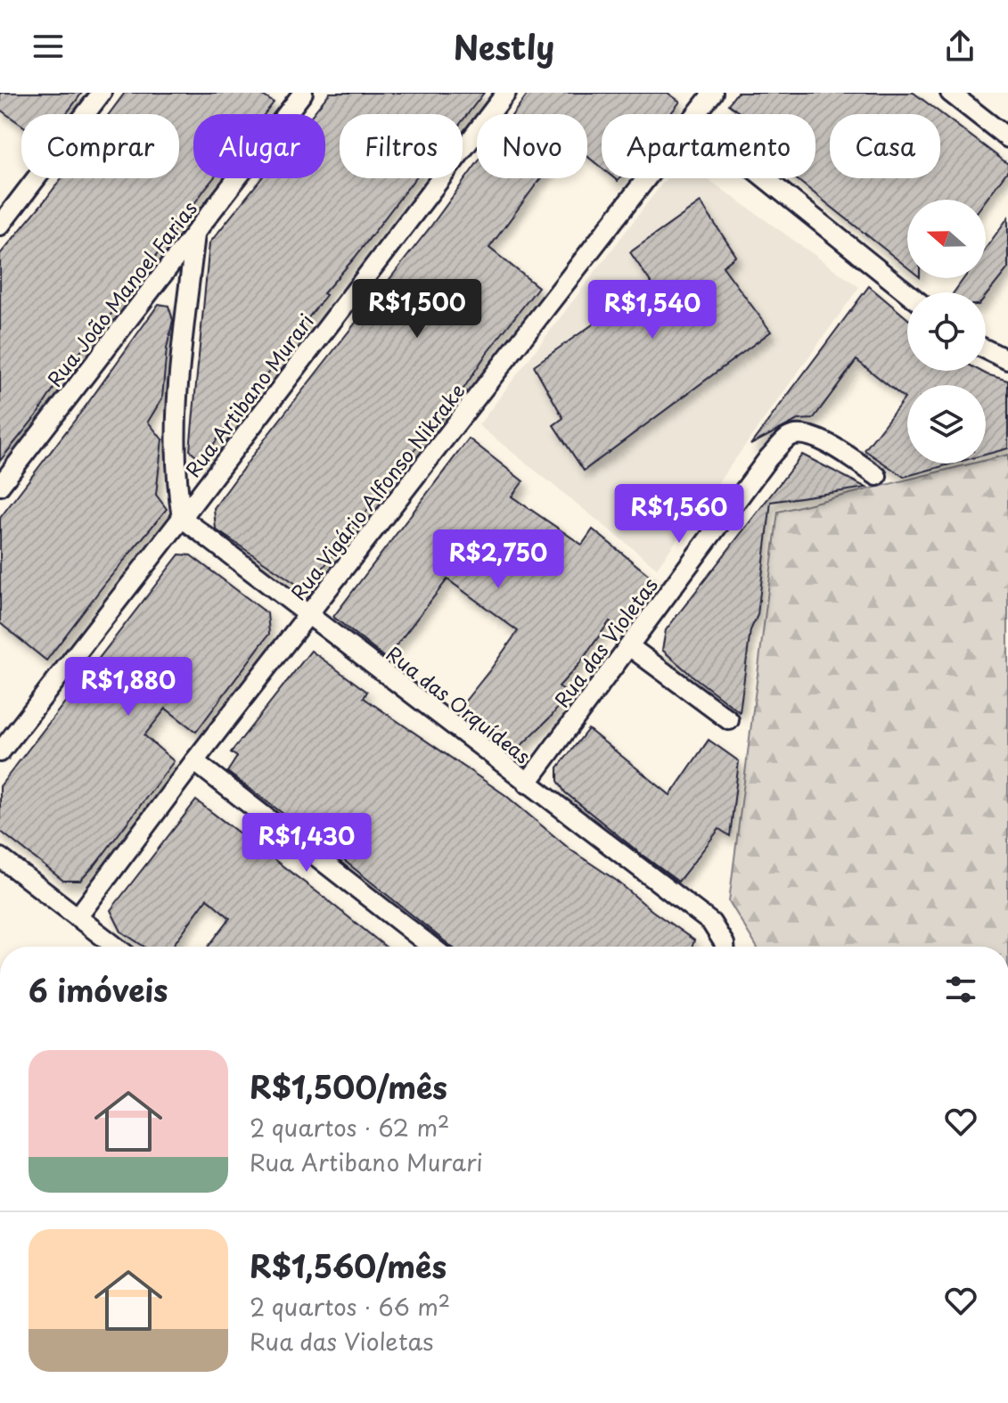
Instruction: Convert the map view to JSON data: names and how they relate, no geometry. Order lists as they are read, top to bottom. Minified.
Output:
{"streets":{"street":["Rua João Manoel Farias","Rua Artibano Murari","Rua Vigário Alfonso Nikrake","Rua das Violetas","Rua das Orquídeas"]},"crossings":[["Rua Artibano Murari","Rua das Orquídeas"],["Rua Vigário Alfonso Nikrake","Rua das Orquídeas"],["Rua das Violetas","Rua das Orquídeas"]],"north":"left","page":{"header":"Nestly","chip":["Comprar","Alugar","Filtros","Novo","Apartamento","Casa"],"price":["R$1,500","R$1,540","R$1,560","R$2,750","R$1,880","R$1,430"],"heading":"6 imóveis","list":[{"name":"R$1,500/mês","note":"2 quartos · 62 m² · Rua Artibano Murari"},{"name":"R$1,560/mês","note":"2 quartos · 66 m² · Rua das Violetas"}]}}
